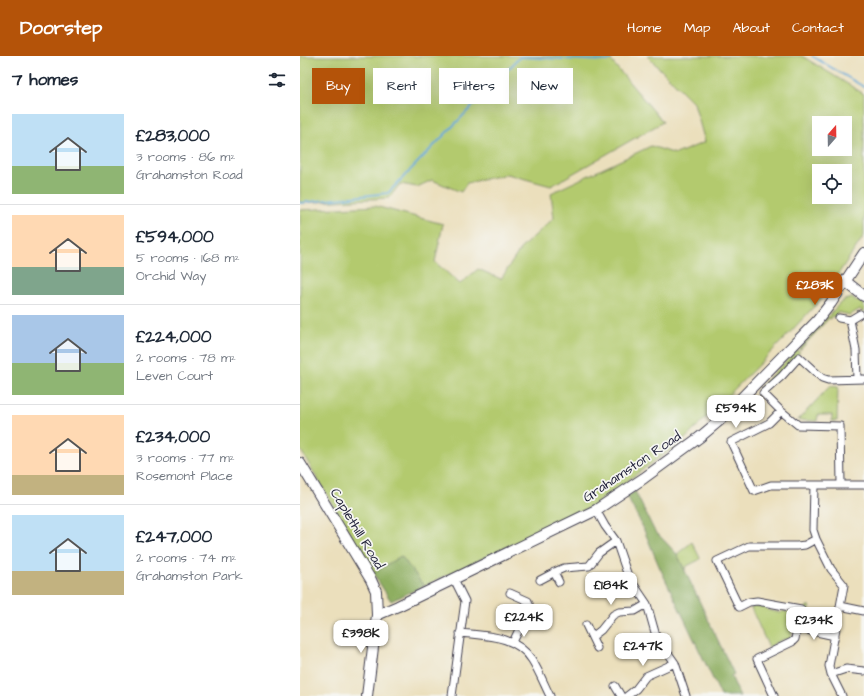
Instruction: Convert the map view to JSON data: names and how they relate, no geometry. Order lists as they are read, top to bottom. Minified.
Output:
{"streets":{"main road":["Grahamston Road","Caplethill Road"]},"crossings":[["Grahamston Road","Caplethill Road"]],"north":"top","page":{"header":"Doorstep","nav":["Home","Map","About","Contact"],"heading":"7 homes","chip":["Buy","Rent","Filters","New"],"list":[{"name":"£283,000","note":"3 rooms · 86 m² · Grahamston Road"},{"name":"£594,000","note":"5 rooms · 168 m² · Orchid Way"},{"name":"£224,000","note":"2 rooms · 78 m² · Leven Court"},{"name":"£234,000","note":"3 rooms · 77 m² · Rosemont Place"},{"name":"£247,000","note":"2 rooms · 74 m² · Grahamston Park"}],"price":["£283K","£594K","£184K","£224K","£234K","£398K","£247K"]}}
